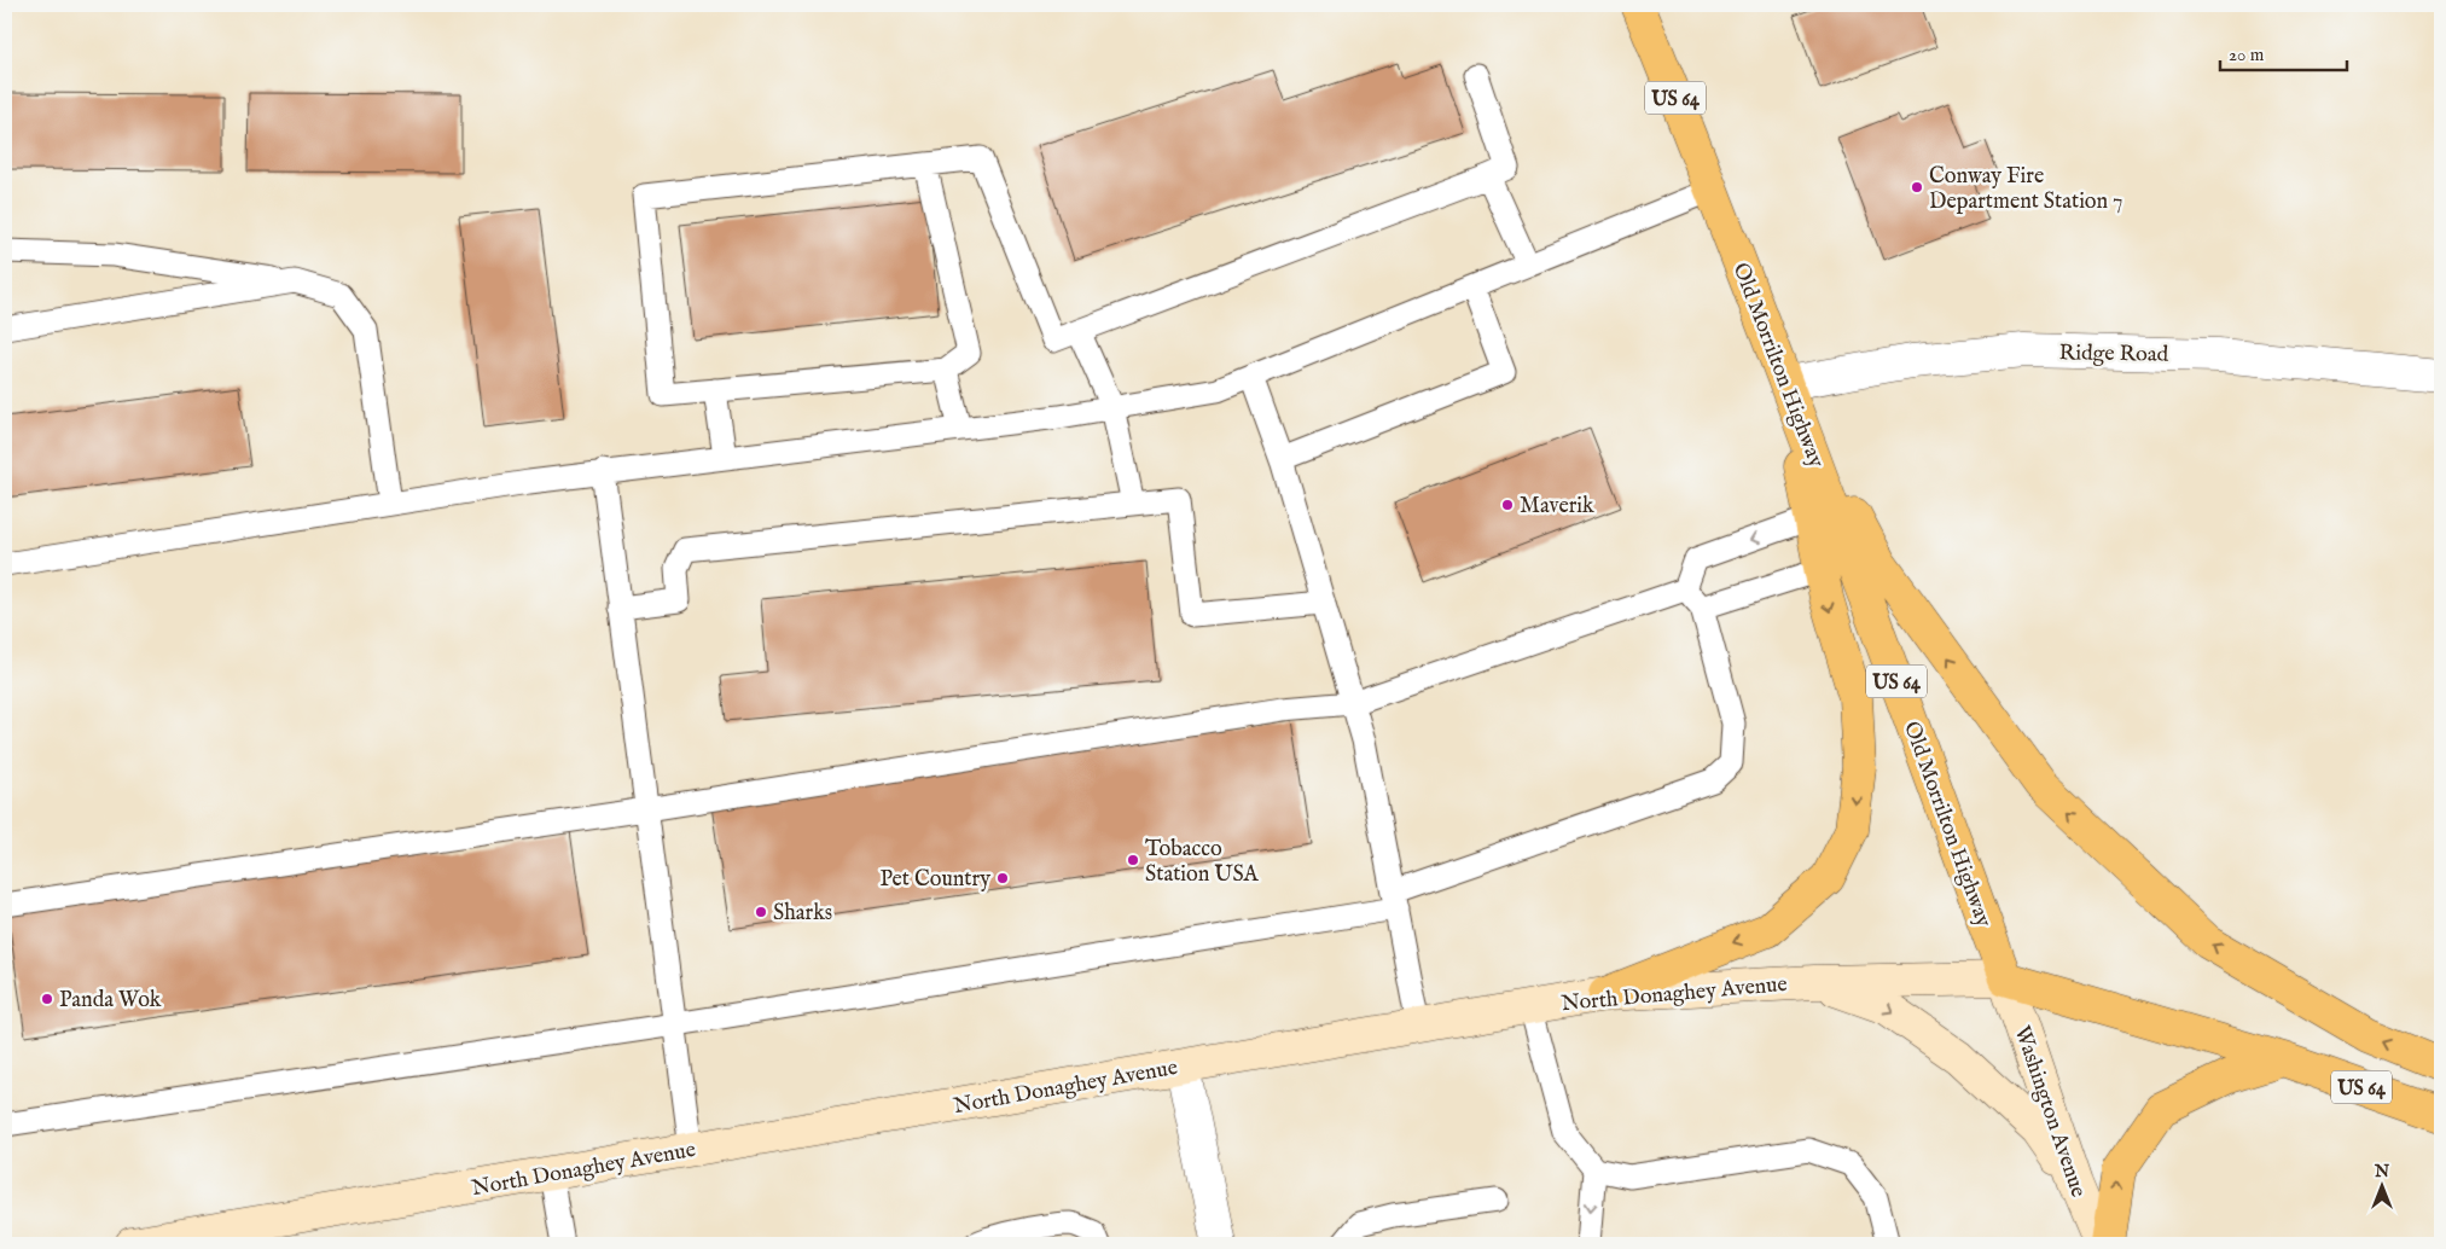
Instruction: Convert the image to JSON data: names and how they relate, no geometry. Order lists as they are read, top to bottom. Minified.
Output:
{"streets":{"main road":["US 64","Old Morrilton Highway"],"street":["Ridge Road","North Donaghey Avenue","Washington Avenue"]},"crossings":[["US 64","Old Morrilton Highway"],["US 64","North Donaghey Avenue"],["US 64","Washington Avenue"],["Ridge Road","Old Morrilton Highway"],["Old Morrilton Highway","North Donaghey Avenue"],["Old Morrilton Highway","Washington Avenue"],["North Donaghey Avenue","Washington Avenue"]],"places":["Conway Fire Department Station 7","Maverik","Tobacco Station USA","Pet Country","Sharks","Panda Wok"],"scale_bar":"20 m","north":"top"}
